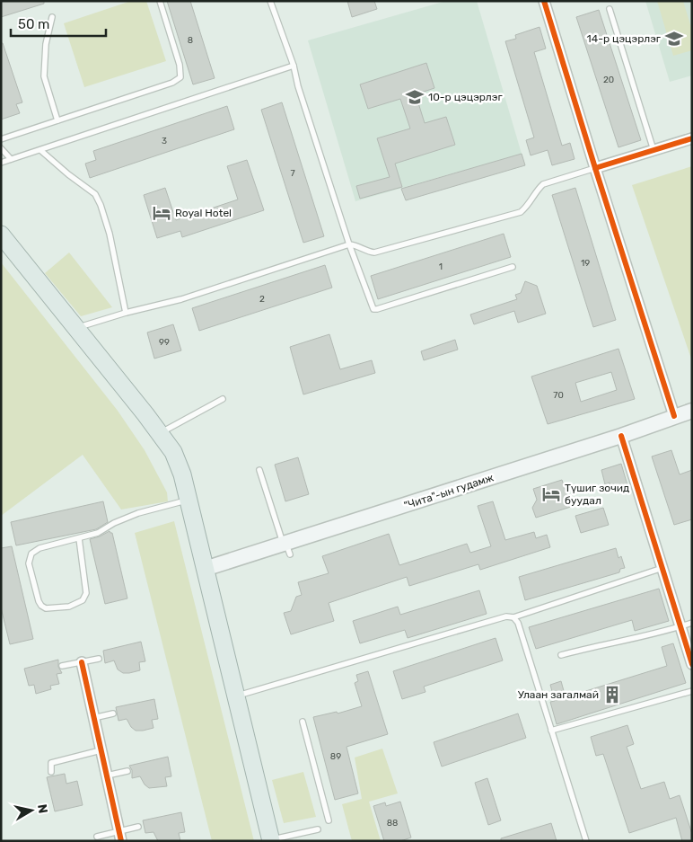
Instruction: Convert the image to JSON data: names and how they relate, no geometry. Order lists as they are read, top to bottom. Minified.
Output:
{"streets":{"main road":["\"Чита\"-ын гудамж"]},"places":{"school or university":["14-р цэцэрлэг","10-р цэцэрлэг"],"hotel":["Royal Hotel","Түшиг зочид буудал"],"building":["Улаан загалмай"]},"house_numbers":["8","20","3","7","19","1","2","99","70","89","88"],"scale_bar":"50 m","north":"right"}
